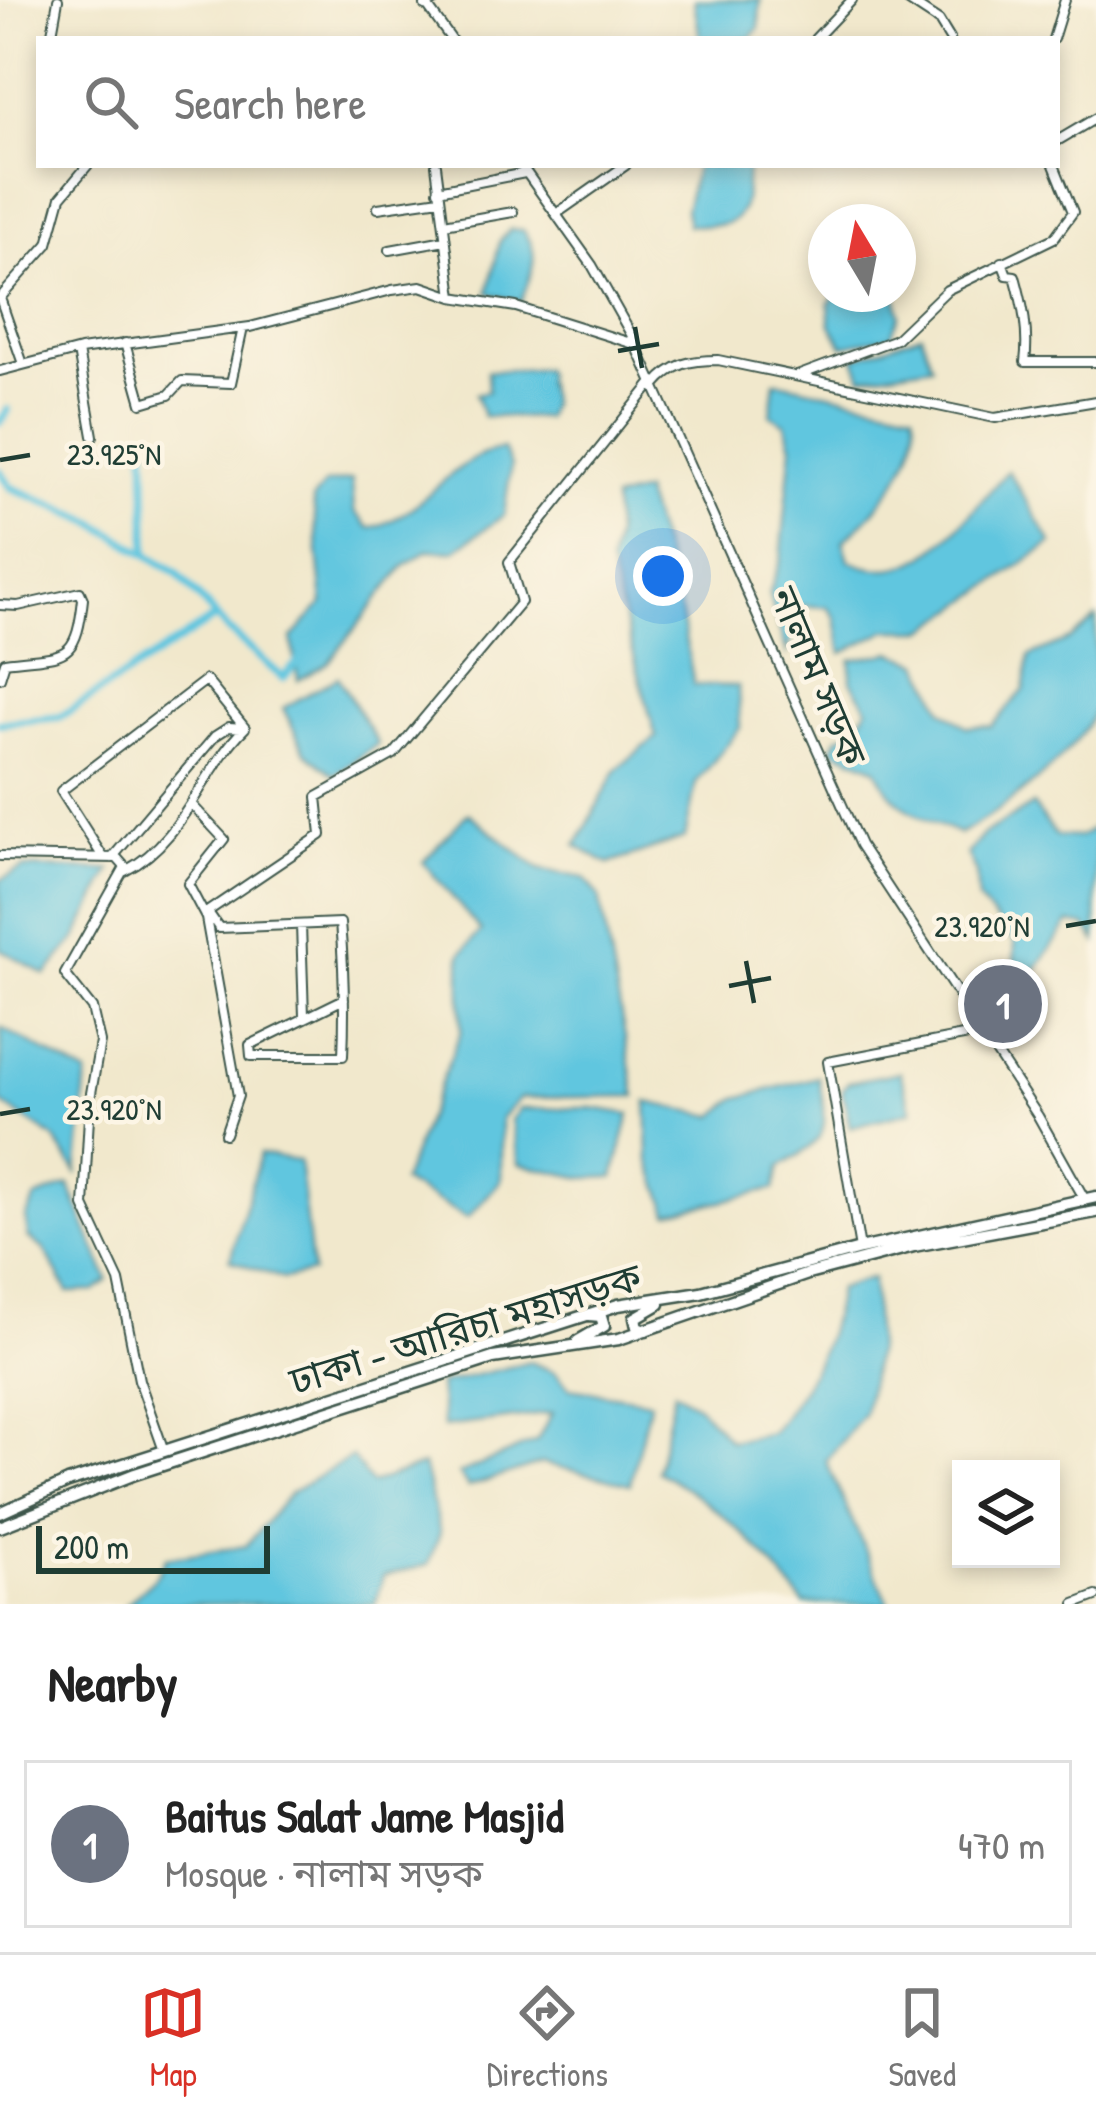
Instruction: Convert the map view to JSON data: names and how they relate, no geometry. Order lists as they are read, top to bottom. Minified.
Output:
{"streets":{"highway":["ঢাকা - আরিচা মহাসড়ক"],"street":["নালাম সড়ক"]},"crossings":[["নালাম সড়ক","ঢাকা - আরিচা মহাসড়ক"]],"scale_bar":"200 m","north":"top","page":{"search":"Search here","pins":"1","scale":"200 m","heading":"Nearby","list":[{"mark":"1","name":"Baitus Salat Jame Masjid","note":"Mosque · নালাম সড়ক","value":"470 m"}],"nav":["Map","Directions","Saved"]},"coordinates":["23.925°N","23.920°N"]}
